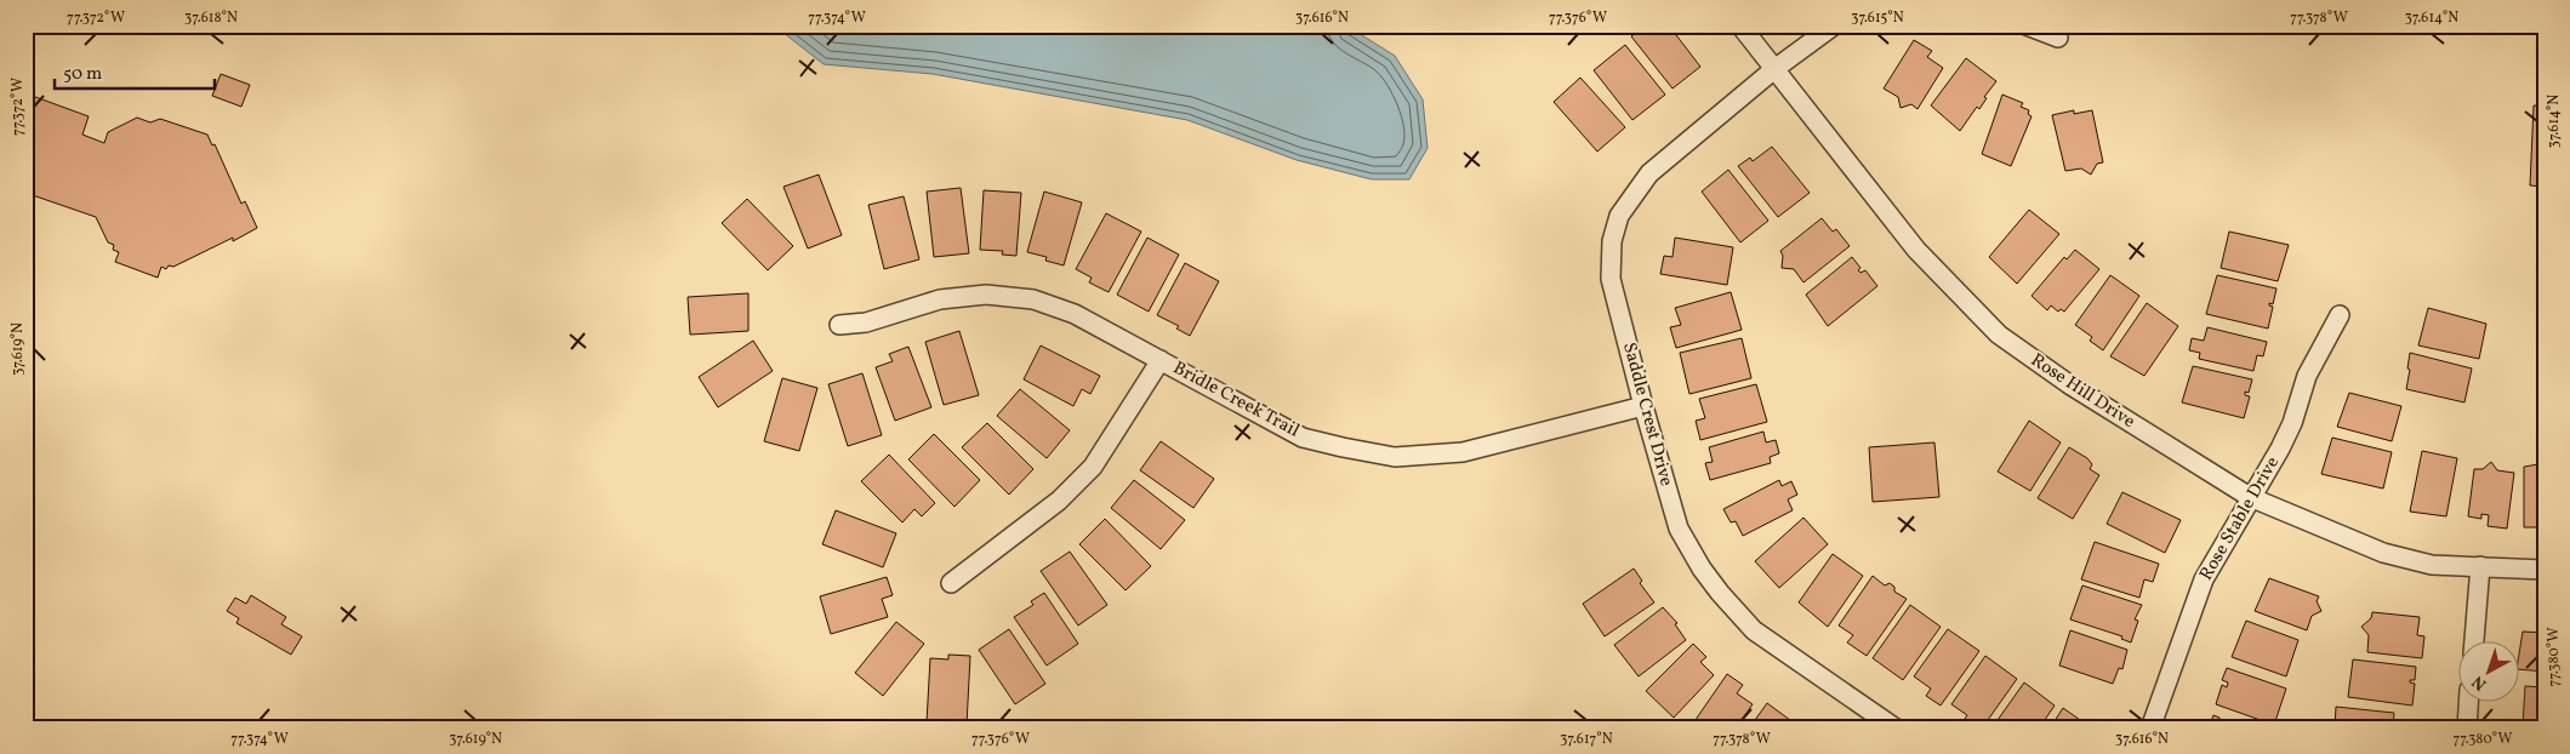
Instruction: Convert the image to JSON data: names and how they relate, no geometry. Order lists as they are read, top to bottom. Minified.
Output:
{"streets":{"street":["Rose Hill Drive","Bridle Creek Trail","Saddle Crest Drive","Rose Stable Drive"]},"crossings":[["Rose Hill Drive","Saddle Crest Drive"],["Rose Hill Drive","Rose Stable Drive"],["Bridle Creek Trail","Saddle Crest Drive"]],"scale_bar":"50 m","north":"bottom left","coordinates":["77.372°W","37.618°N","77.374°W","37.616°N","77.376°W","37.615°N","77.378°W","37.614°N","37.619°N","77.380°W","37.617°N"]}
